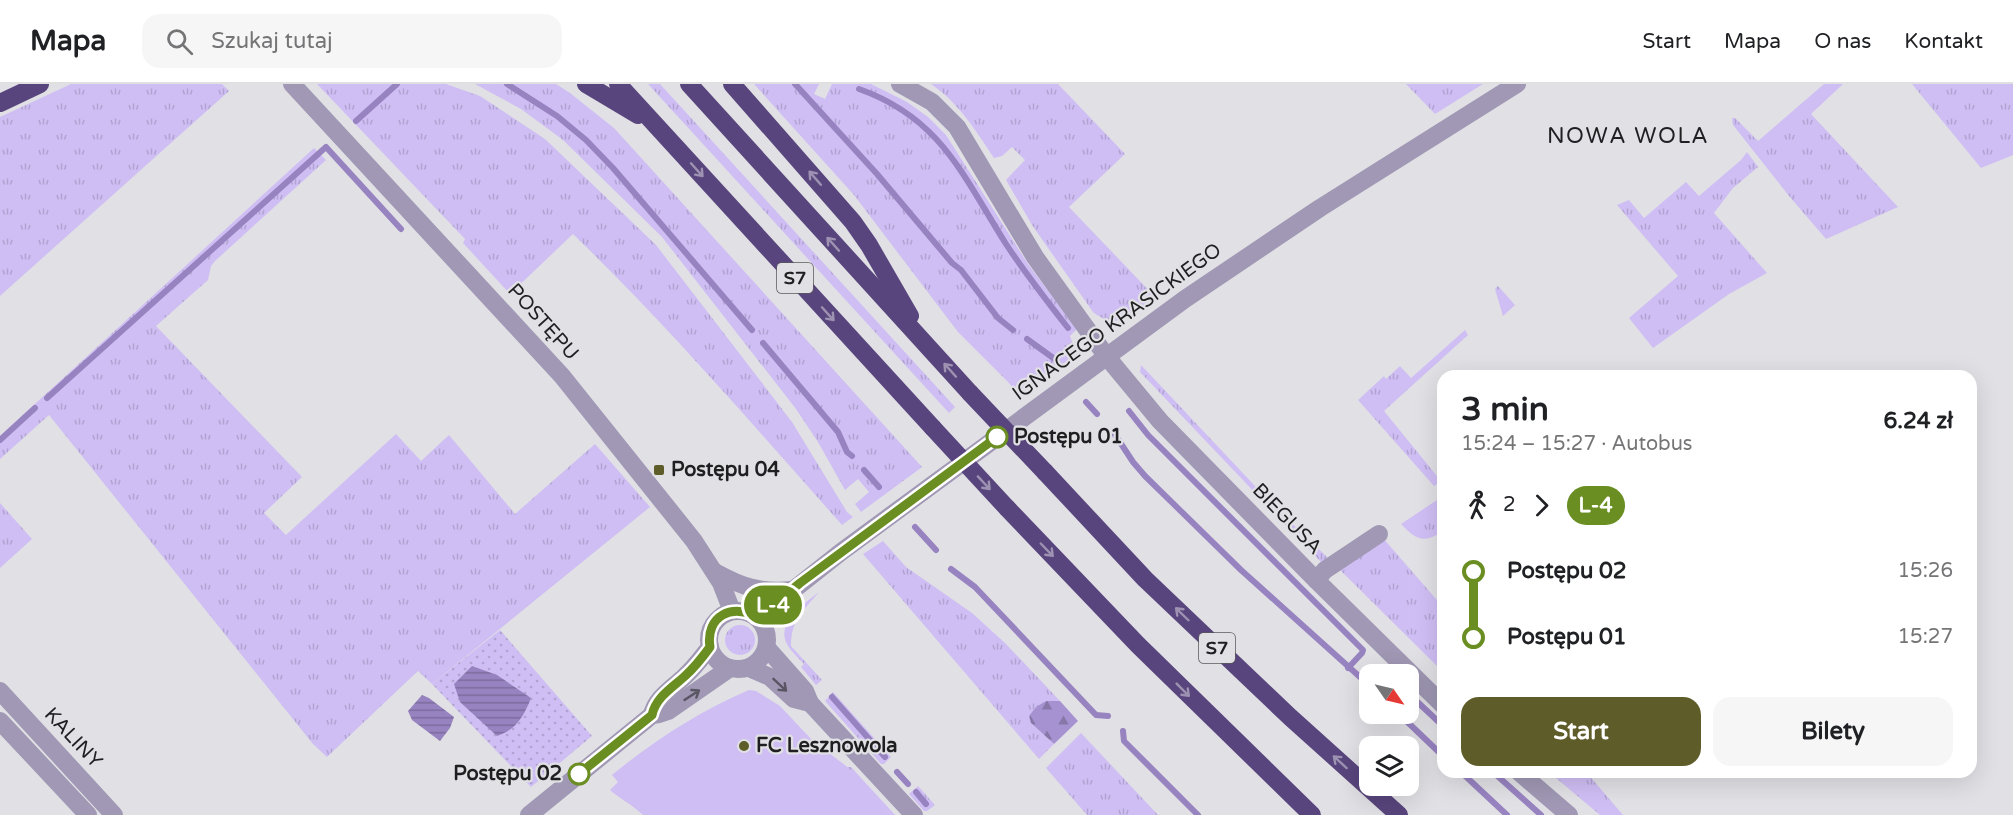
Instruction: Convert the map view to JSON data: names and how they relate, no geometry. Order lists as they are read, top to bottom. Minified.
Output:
{"streets":{"highway":["S7"],"street":["POSTĘPU","IGNACEGO KRASICKIEGO","BIEGUSA","KALINY"]},"crossings":[["POSTĘPU","IGNACEGO KRASICKIEGO"],["IGNACEGO KRASICKIEGO","BIEGUSA"]],"districts":["NOWA WOLA"],"places":{"other":["Postępu 01","FC Lesznowola","Postępu 02"],"transit":["Postępu 04"]},"lines":["bus line L-4"],"north":"bottom right","page":{"header":"Mapa","search":"Szukaj tutaj","nav":["Start","Mapa","O nas","Kontakt"],"on_map":"L-4","heading":["3 min","15:24 – 15:27 · Autobus","6.24 zł"],"legs":["2","L-4"],"list":[{"name":"Postępu 02","value":"15:26"},{"name":"Postępu 01","value":"15:27"}],"buttons":["Start","Bilety"]}}
